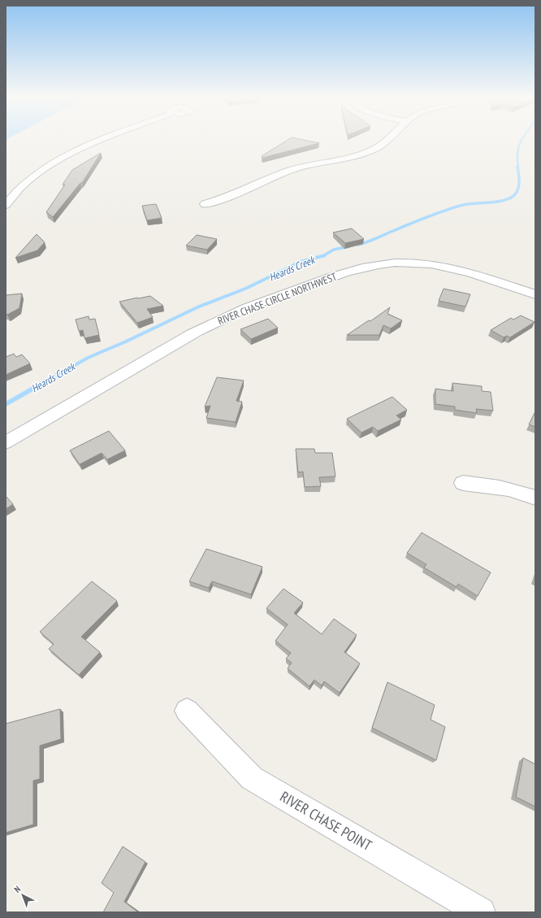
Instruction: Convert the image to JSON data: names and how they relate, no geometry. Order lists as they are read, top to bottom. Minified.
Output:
{"streets":{"street":["RIVER CHASE CIRCLE NORTHWEST","RIVER CHASE POINT"]},"water":["Heards Creek"],"north":"top left"}
